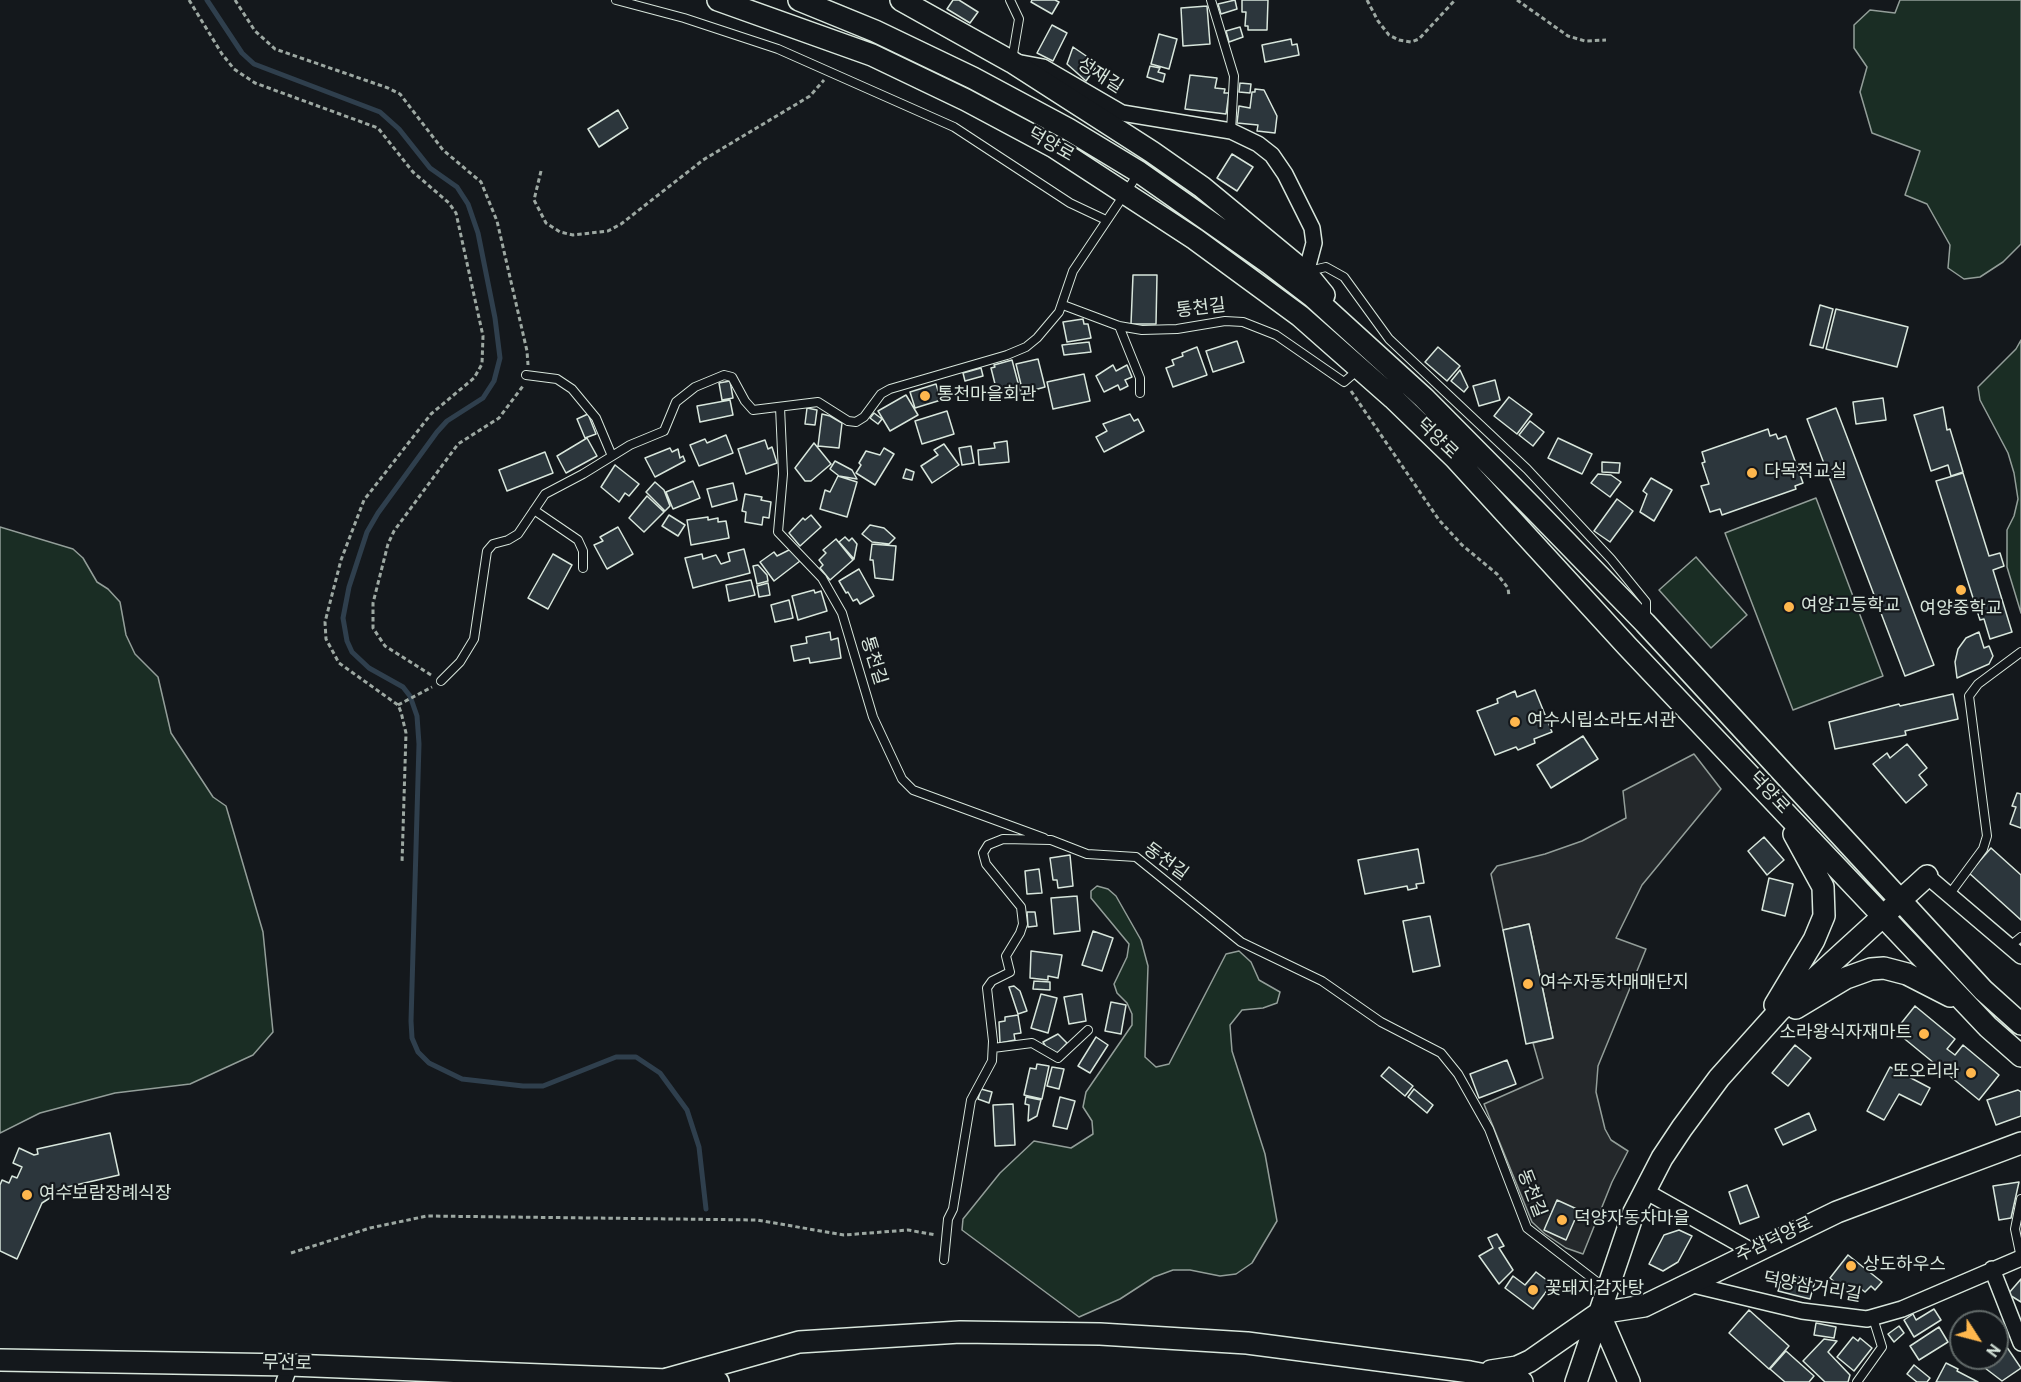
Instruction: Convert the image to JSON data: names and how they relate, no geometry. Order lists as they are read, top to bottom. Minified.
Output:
{"streets":{"main road":["덕양로","주삼덕양로","무선로"],"street":["성재길","덕양삼거리길"],"lane":["통천길","동천길"]},"crossings":[["성재길","덕양로"],["통천길","동천길"],["주삼덕양로","덕양삼거리길"]],"places":["통천마을회관","다목적교실","여양중학교","여양고등학교","여수시립소라도서관","여수자동차매매단지","소라왕식자재마트","또오리라","여수보람장례식장","덕양자동차마을","상도하우스","꽃돼지감자탕"],"north":"bottom right"}
